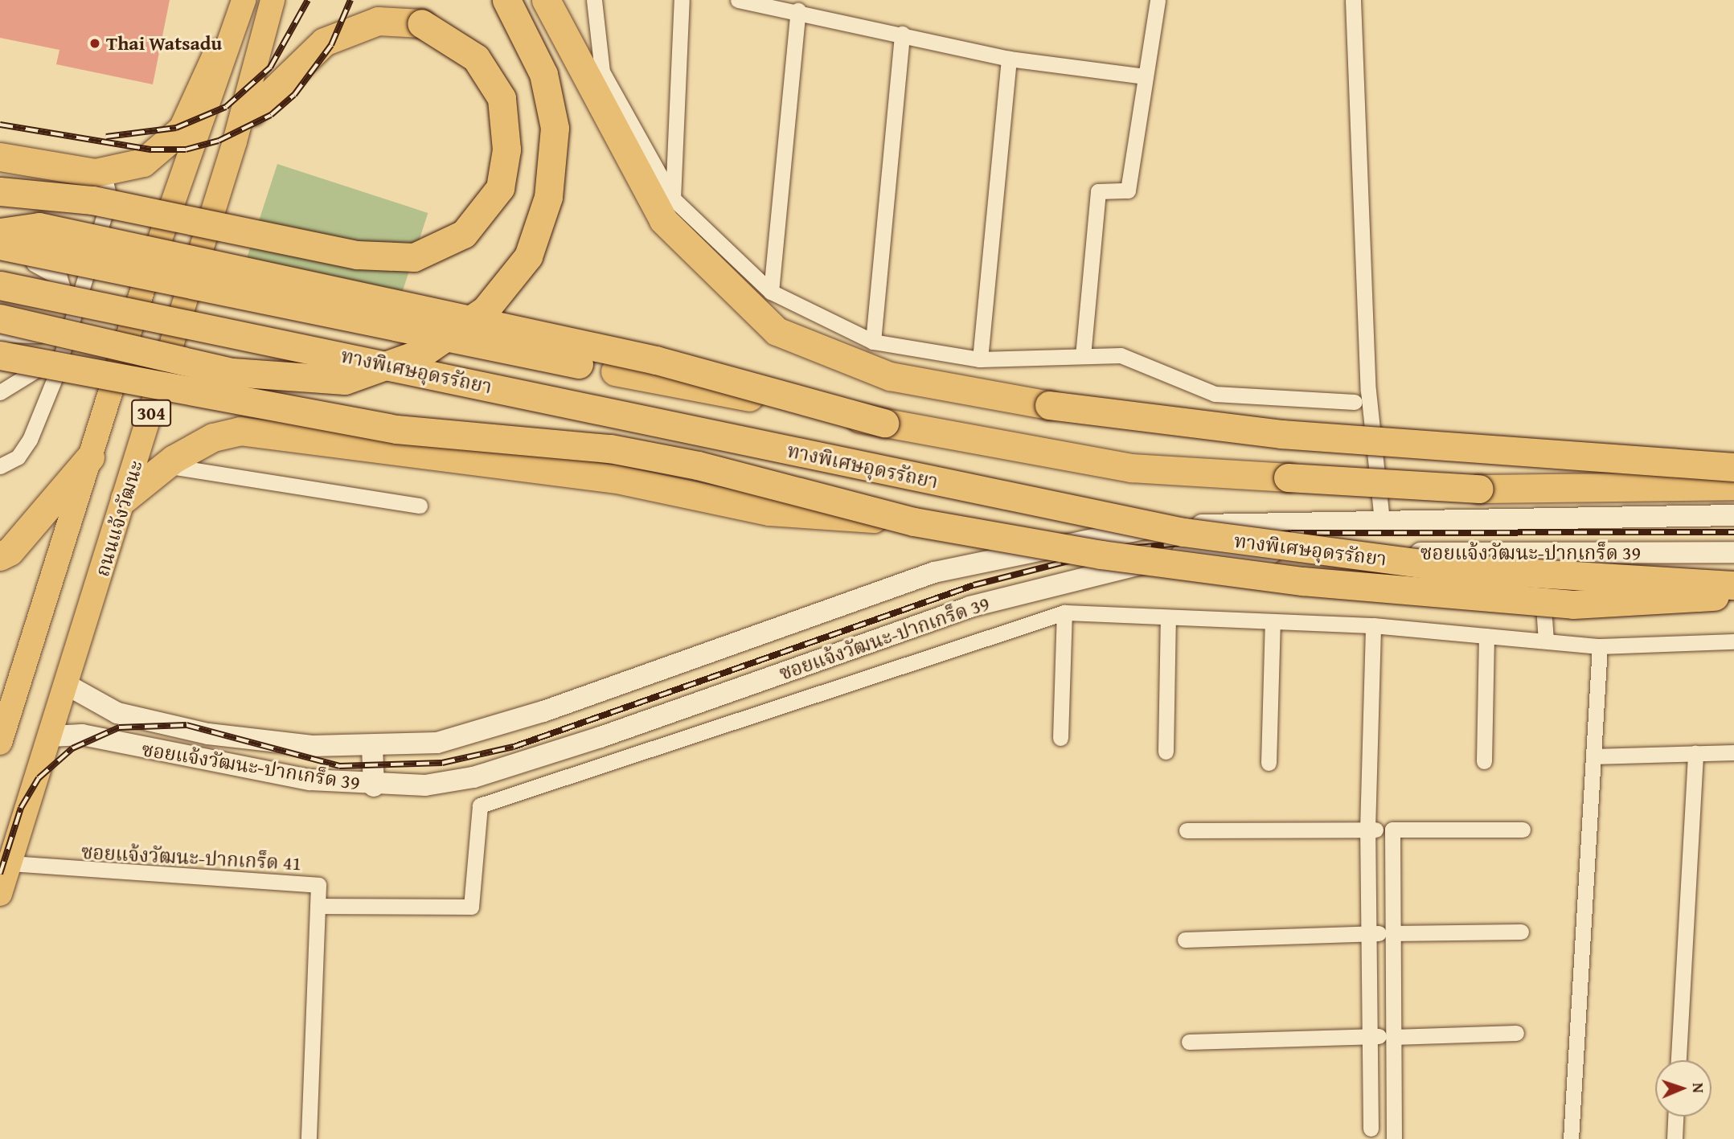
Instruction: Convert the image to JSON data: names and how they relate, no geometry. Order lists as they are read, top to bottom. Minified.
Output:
{"streets":{"highway":["ทางพิเศษอุดรรัถยา"],"main road":["304","ถนนแจ้งวัฒนะ","ซอยแจ้งวัฒนะ-ปากเกร็ด 39"],"street":["ซอยแจ้งวัฒนะ-ปากเกร็ด 41"]},"crossings":[["ถนนแจ้งวัฒนะ","ซอยแจ้งวัฒนะ-ปากเกร็ด 39"],["ถนนแจ้งวัฒนะ","ซอยแจ้งวัฒนะ-ปากเกร็ด 41"]],"places":["Thai Watsadu"],"north":"right"}
